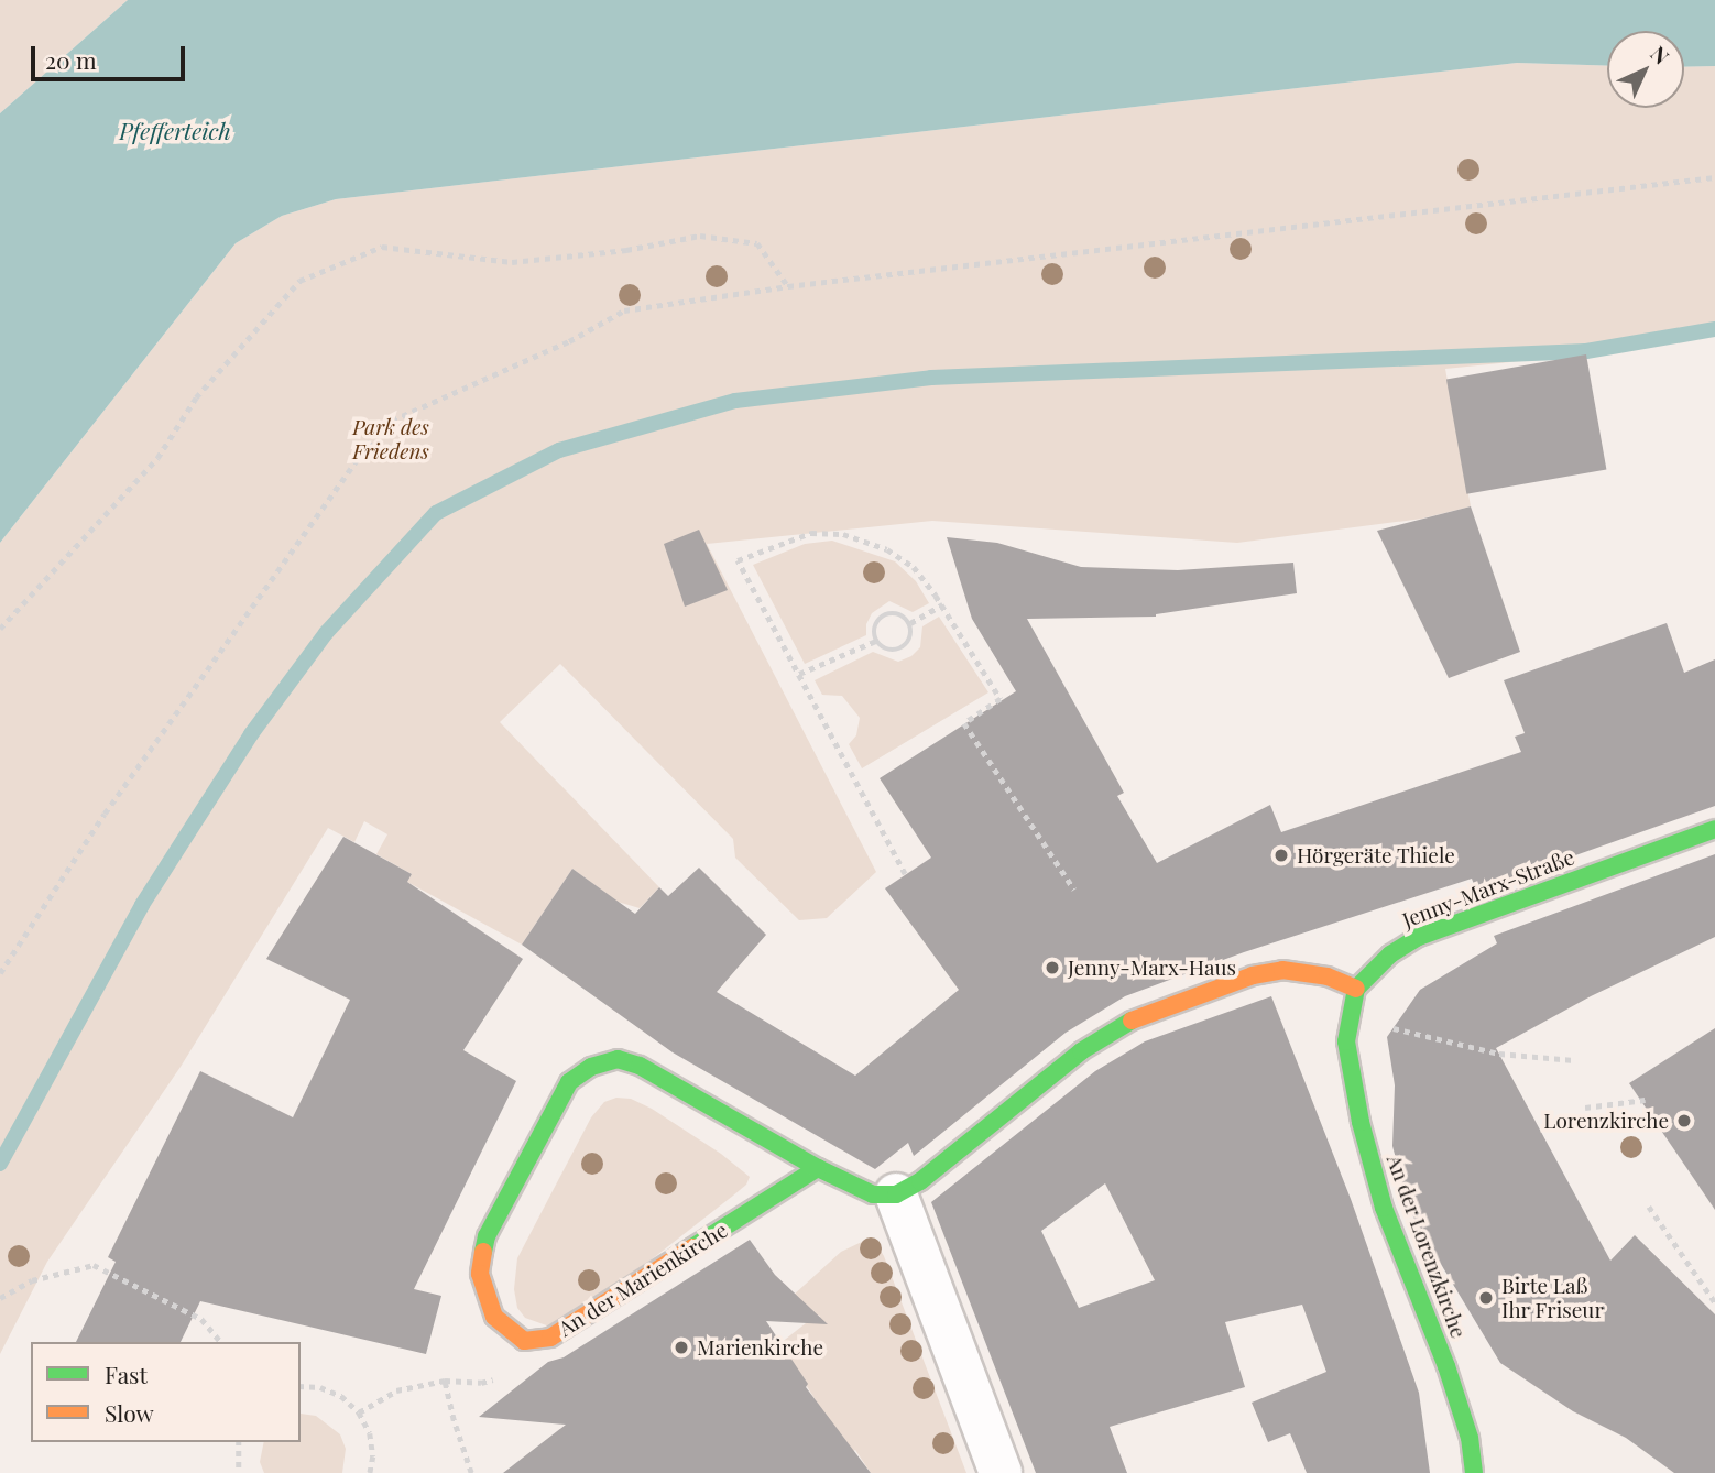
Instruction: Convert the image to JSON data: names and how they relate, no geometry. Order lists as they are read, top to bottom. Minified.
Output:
{"streets":{"street":["Jenny-Marx-Straße","An der Lorenzkirche","An der Marienkirche"]},"crossings":[["Jenny-Marx-Straße","An der Lorenzkirche"]],"water":["Pfefferteich"],"parks":["Park des Friedens"],"places":["Hörgeräte Thiele","Jenny-Marx-Haus","Lorenzkirche","Birte Laß Ihr Friseur","Marienkirche"],"legend":["Fast","Slow"],"scale_bar":"20 m","north":"top right"}
